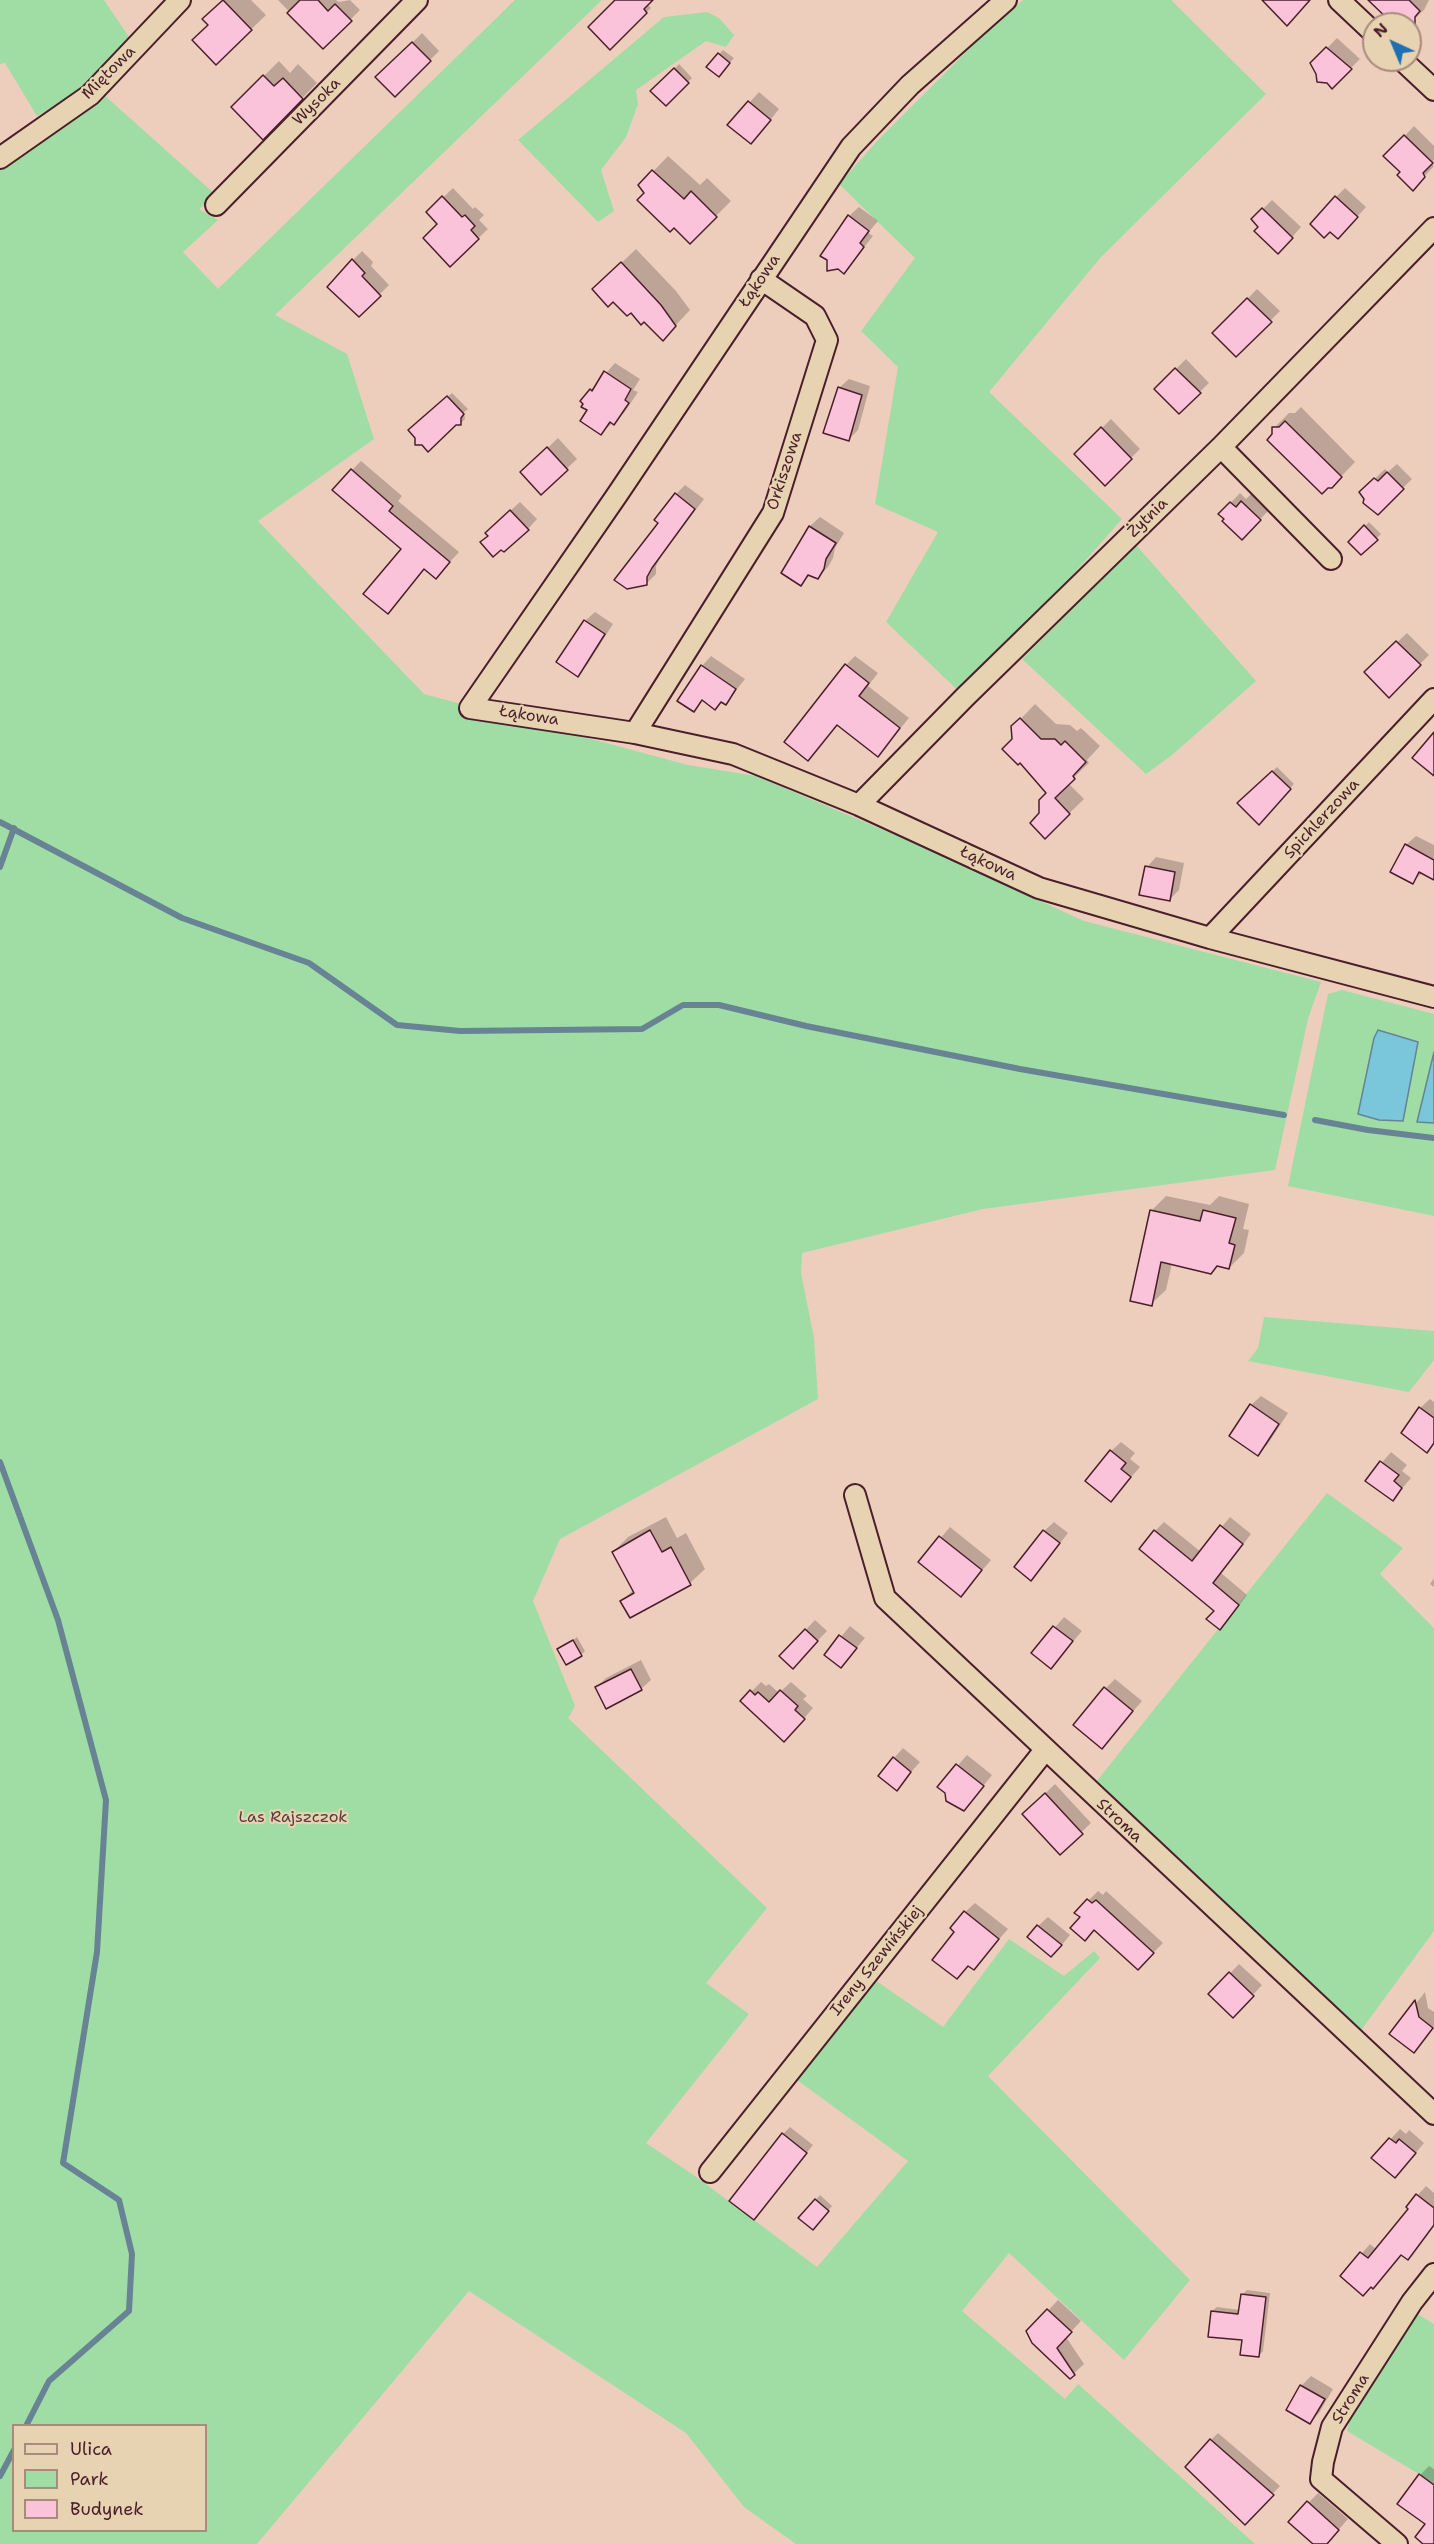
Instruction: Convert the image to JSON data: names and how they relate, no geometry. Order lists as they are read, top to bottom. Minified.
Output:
{"streets":{"street":["Miętowa","Wysoka","Łąkowa","Orkiszowa","Żytnia","Spichlerzowa","Stroma","Ireny Szewińskiej"]},"crossings":[["Łąkowa","Orkiszowa"],["Łąkowa","Żytnia"],["Łąkowa","Spichlerzowa"],["Stroma","Ireny Szewińskiej"]],"parks":["Las Rajszczok"],"legend":["Ulica","Park","Budynek"],"north":"top left"}
